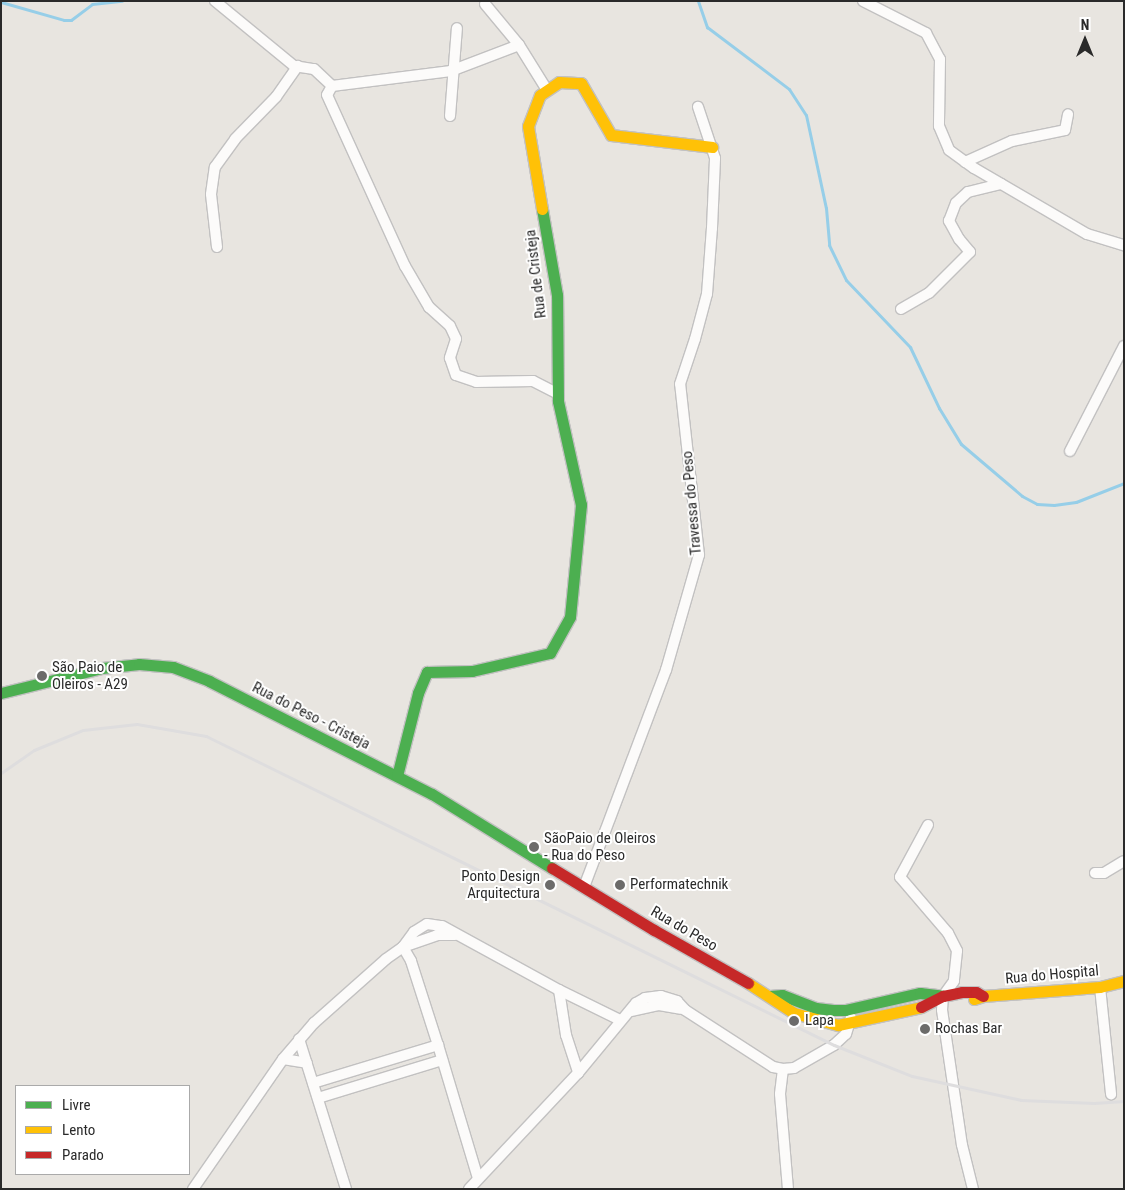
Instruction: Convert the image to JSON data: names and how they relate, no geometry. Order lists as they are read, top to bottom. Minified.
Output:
{"streets":{"main road":["Rua de Cristeja","Rua do Peso - Cristeja","Rua do Peso","Rua do Hospital"],"street":["Travessa do Peso"]},"crossings":[["Rua de Cristeja","Rua do Peso - Cristeja"],["Travessa do Peso","Rua do Peso - Cristeja"],["Travessa do Peso","Rua do Peso"],["Rua do Peso - Cristeja","Rua do Peso"],["Rua do Peso","Rua do Hospital"]],"places":["São Paio de Oleiros - A29","SãoPaio de Oleiros - Rua do Peso","Ponto Design Arquitectura","Performatechnik","Lapa","Rochas Bar"],"legend":["Livre","Lento","Parado"],"north":"top"}
